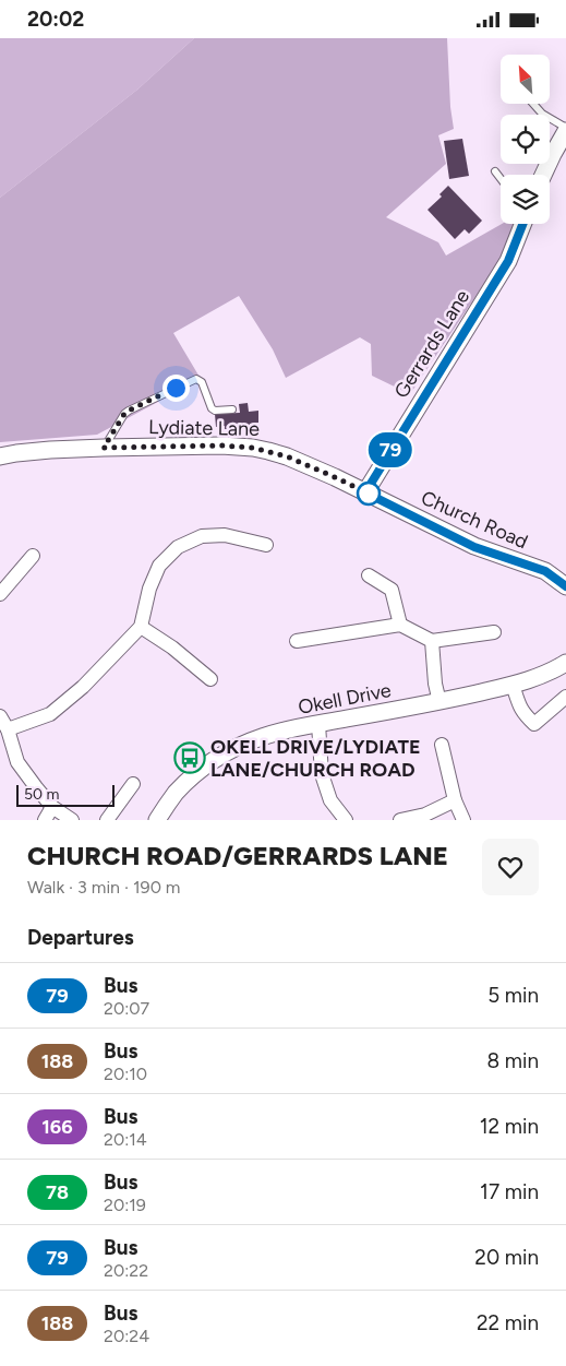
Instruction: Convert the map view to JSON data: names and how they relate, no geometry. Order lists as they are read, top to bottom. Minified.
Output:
{"streets":{"street":["Gerrards Lane","Lydiate Lane","Church Road","Okell Drive"]},"crossings":[["Gerrards Lane","Lydiate Lane"],["Gerrards Lane","Church Road"],["Lydiate Lane","Church Road"]],"places":{"bus stop":["OKELL DRIVE/LYDIATE LANE/CHURCH ROAD"]},"lines":["bus line 79"],"scale_bar":"50 m","north":"top left","page":{"status":"20:02","on_map":"79","scale":"50 m","heading":[["CHURCH ROAD/GERRARDS LANE","Walk · 3 min · 190 m"],"Departures"],"list":[{"mark":"79","name":"Bus","note":"20:07","value":"5 min"},{"mark":"188","name":"Bus","note":"20:10","value":"8 min"},{"mark":"166","name":"Bus","note":"20:14","value":"12 min"},{"mark":"78","name":"Bus","note":"20:19","value":"17 min"},{"mark":"79","name":"Bus","note":"20:22","value":"20 min"},{"mark":"188","name":"Bus","note":"20:24","value":"22 min"}]}}
